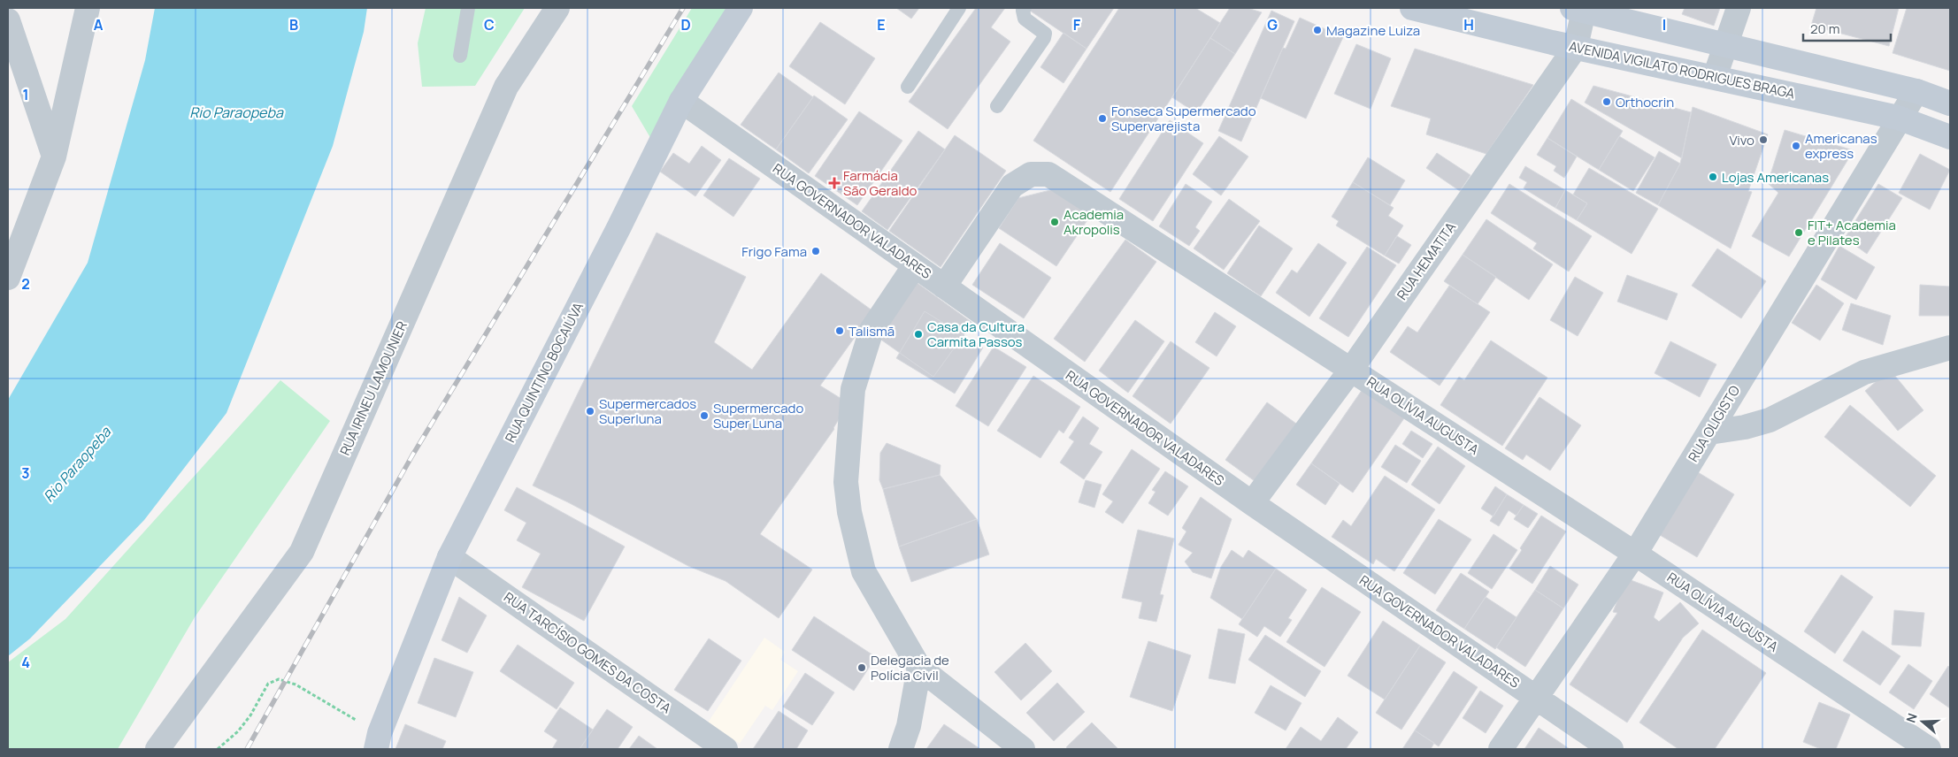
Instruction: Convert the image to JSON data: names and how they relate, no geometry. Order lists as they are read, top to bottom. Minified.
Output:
{"streets":{"street":["AVENIDA VIGILATO RODRIGUES BRAGA","RUA GOVERNADOR VALADARES","RUA HEMATITA","RUA QUINTINO BOCAIÚVA","RUA IRINEU LAMOUNIER","RUA OLÍVIA AUGUSTA","RUA OLIGISTO","RUA TARCÍSIO GOMES DA COSTA"]},"crossings":[["AVENIDA VIGILATO RODRIGUES BRAGA","RUA HEMATITA"],["AVENIDA VIGILATO RODRIGUES BRAGA","RUA OLIGISTO"],["RUA GOVERNADOR VALADARES","RUA HEMATITA"],["RUA GOVERNADOR VALADARES","RUA QUINTINO BOCAIÚVA"],["RUA GOVERNADOR VALADARES","RUA OLÍVIA AUGUSTA"],["RUA GOVERNADOR VALADARES","RUA OLIGISTO"],["RUA HEMATITA","RUA OLÍVIA AUGUSTA"],["RUA QUINTINO BOCAIÚVA","RUA TARCÍSIO GOMES DA COSTA"],["RUA OLÍVIA AUGUSTA","RUA OLIGISTO"]],"water":["Rio Paraopeba"],"places":{"other":["Magazine Luiza","Orthocrin","Fonseca Supermercado Supervarejista","Vivo","Americanas express","Lojas Americanas","Academia Akropolis","FIT+ Academia e Pilates","Frigo Fama","Talismã","Casa da Cultura Carmita Passos","Supermercados Superluna","Supermercado Super Luna","Delegacia de Polícia Civil"],"health":["Farmácia São Geraldo"]},"scale_bar":"20 m","north":"left","grid":{"columns":["A","B","C","D","E","F","G","H","I"],"rows":["1","2","3","4"]}}
